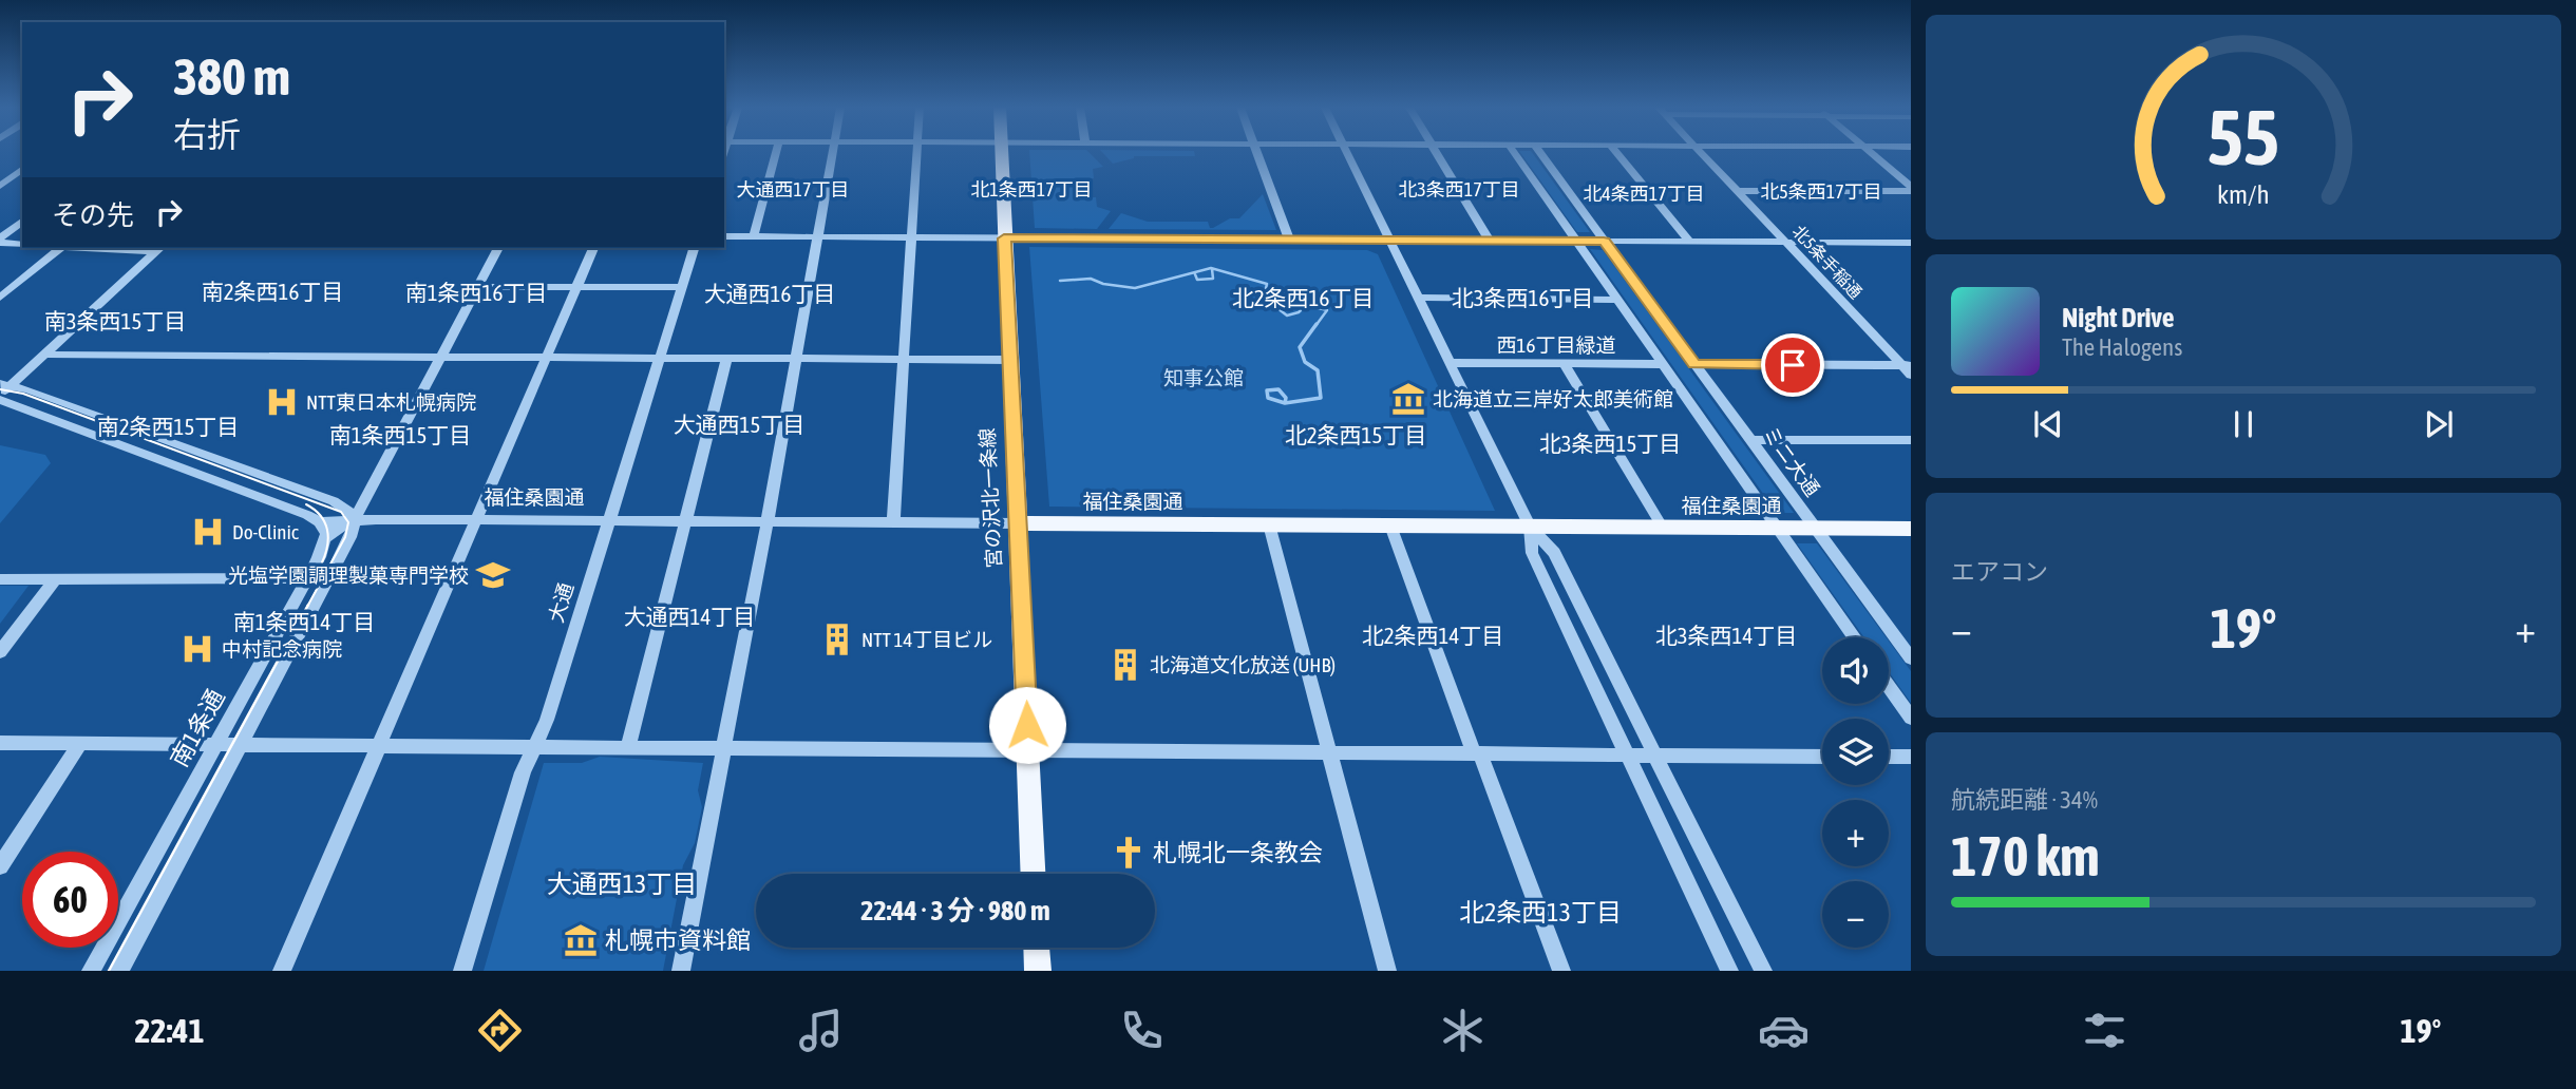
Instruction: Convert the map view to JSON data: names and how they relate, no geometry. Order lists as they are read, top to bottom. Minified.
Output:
{"streets":{"main road":["福住桑園通","宮の沢北一条線"],"street":["北5条手稲通","西16丁目緑道","ミニ大通","大通","南1条通"]},"crossings":[["ミニ大通","福住桑園通"],["福住桑園通","宮の沢北一条線"],["福住桑園通","大通"],["福住桑園通","南1条通"]],"districts":["大通西17丁目","北1条西17丁目","北3条西17丁目","北5条西17丁目","北4条西17丁目","南2条西16丁目","南1条西16丁目","大通西16丁目","北2条西16丁目","北3条西16丁目","南3条西15丁目","大通西15丁目","南2条西15丁目","南1条西15丁目","北2条西15丁目","北3条西15丁目","大通西14丁目","南1条西14丁目","北2条西14丁目","北3条西14丁目","大通西13丁目","北2条西13丁目"],"parks":["知事公館"],"places":{"museum":["北海道立三岸好太郎美術館","札幌市資料館"],"hospital":["NTT東日本札幌病院","Do-Clinic","中村記念病院"],"school or university":["光塩学園調理製菓専門学校"],"building":["NTT 14丁目ビル","北海道文化放送 (UHB)"],"church":["札幌北一条教会"]},"page":{"turn":["380 m","右折"],"then":"その先","song":["Night Drive","The Halogens"],"tile":["エアコン",["航続距離 · 34%","170 km"]],"heat":["−","19°","+"],"map_buttons":["+","−"],"limit":"60","trip":"22:44 · 3 分 · 980 m","tabs":["22:41","19°"],"gauge":["55","km/h"]}}
